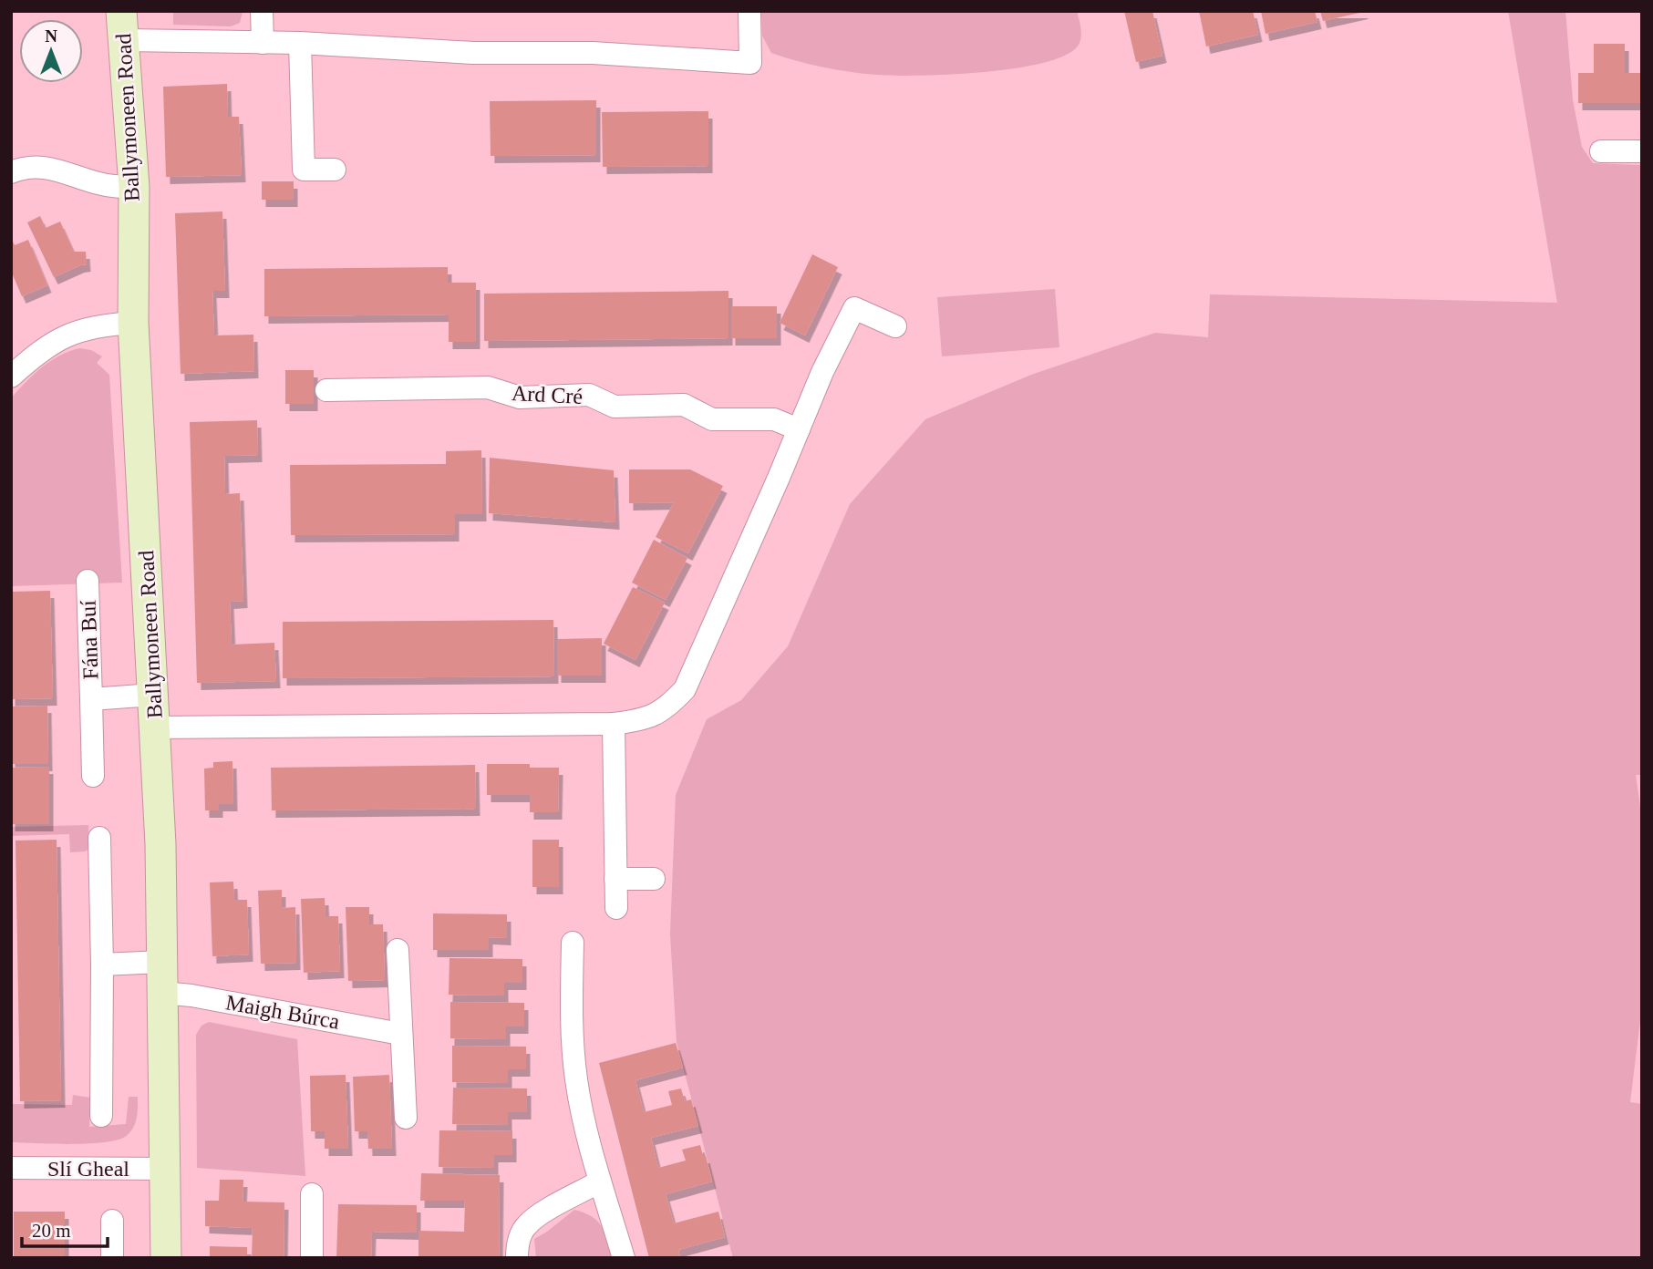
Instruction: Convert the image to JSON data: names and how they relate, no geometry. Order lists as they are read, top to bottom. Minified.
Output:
{"streets":{"street":["Ballymoneen Road","Ard Cré","Fána Buí","Maigh Búrca","Slí Gheal"]},"crossings":[["Ballymoneen Road","Fána Buí"],["Ballymoneen Road","Maigh Búrca"],["Ballymoneen Road","Slí Gheal"]],"scale_bar":"20 m","north":"top"}
